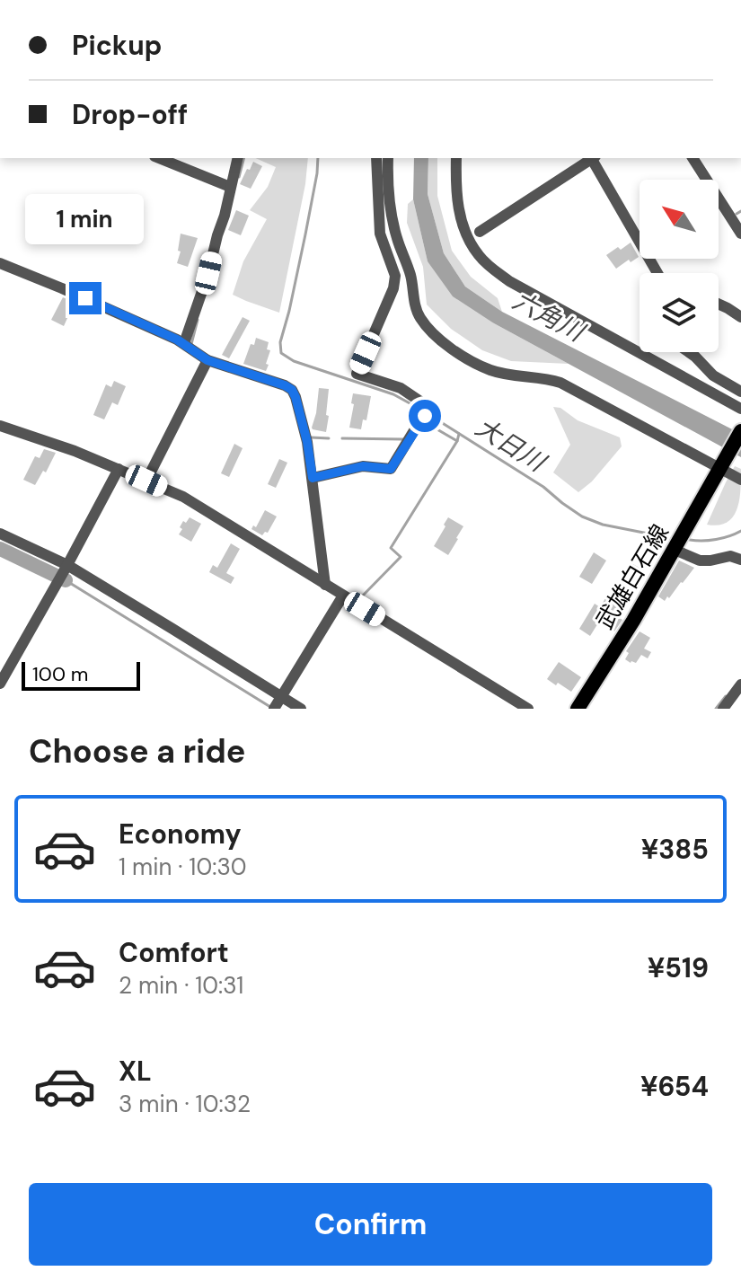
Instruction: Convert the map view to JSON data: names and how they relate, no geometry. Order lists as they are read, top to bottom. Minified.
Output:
{"streets":{"main road":["武雄白石線"]},"water":["六角川","大日川"],"scale_bar":"100 m","north":"top left","page":{"banner":["Pickup","Drop-off"],"bubble":"1 min","scale":"100 m","heading":"Choose a ride","list":[{"name":"Economy","note":"1 min · 10:30","value":"¥385"},{"name":"Comfort","note":"2 min · 10:31","value":"¥519"},{"name":"XL","note":"3 min · 10:32","value":"¥654"}],"buttons":"Confirm"}}
